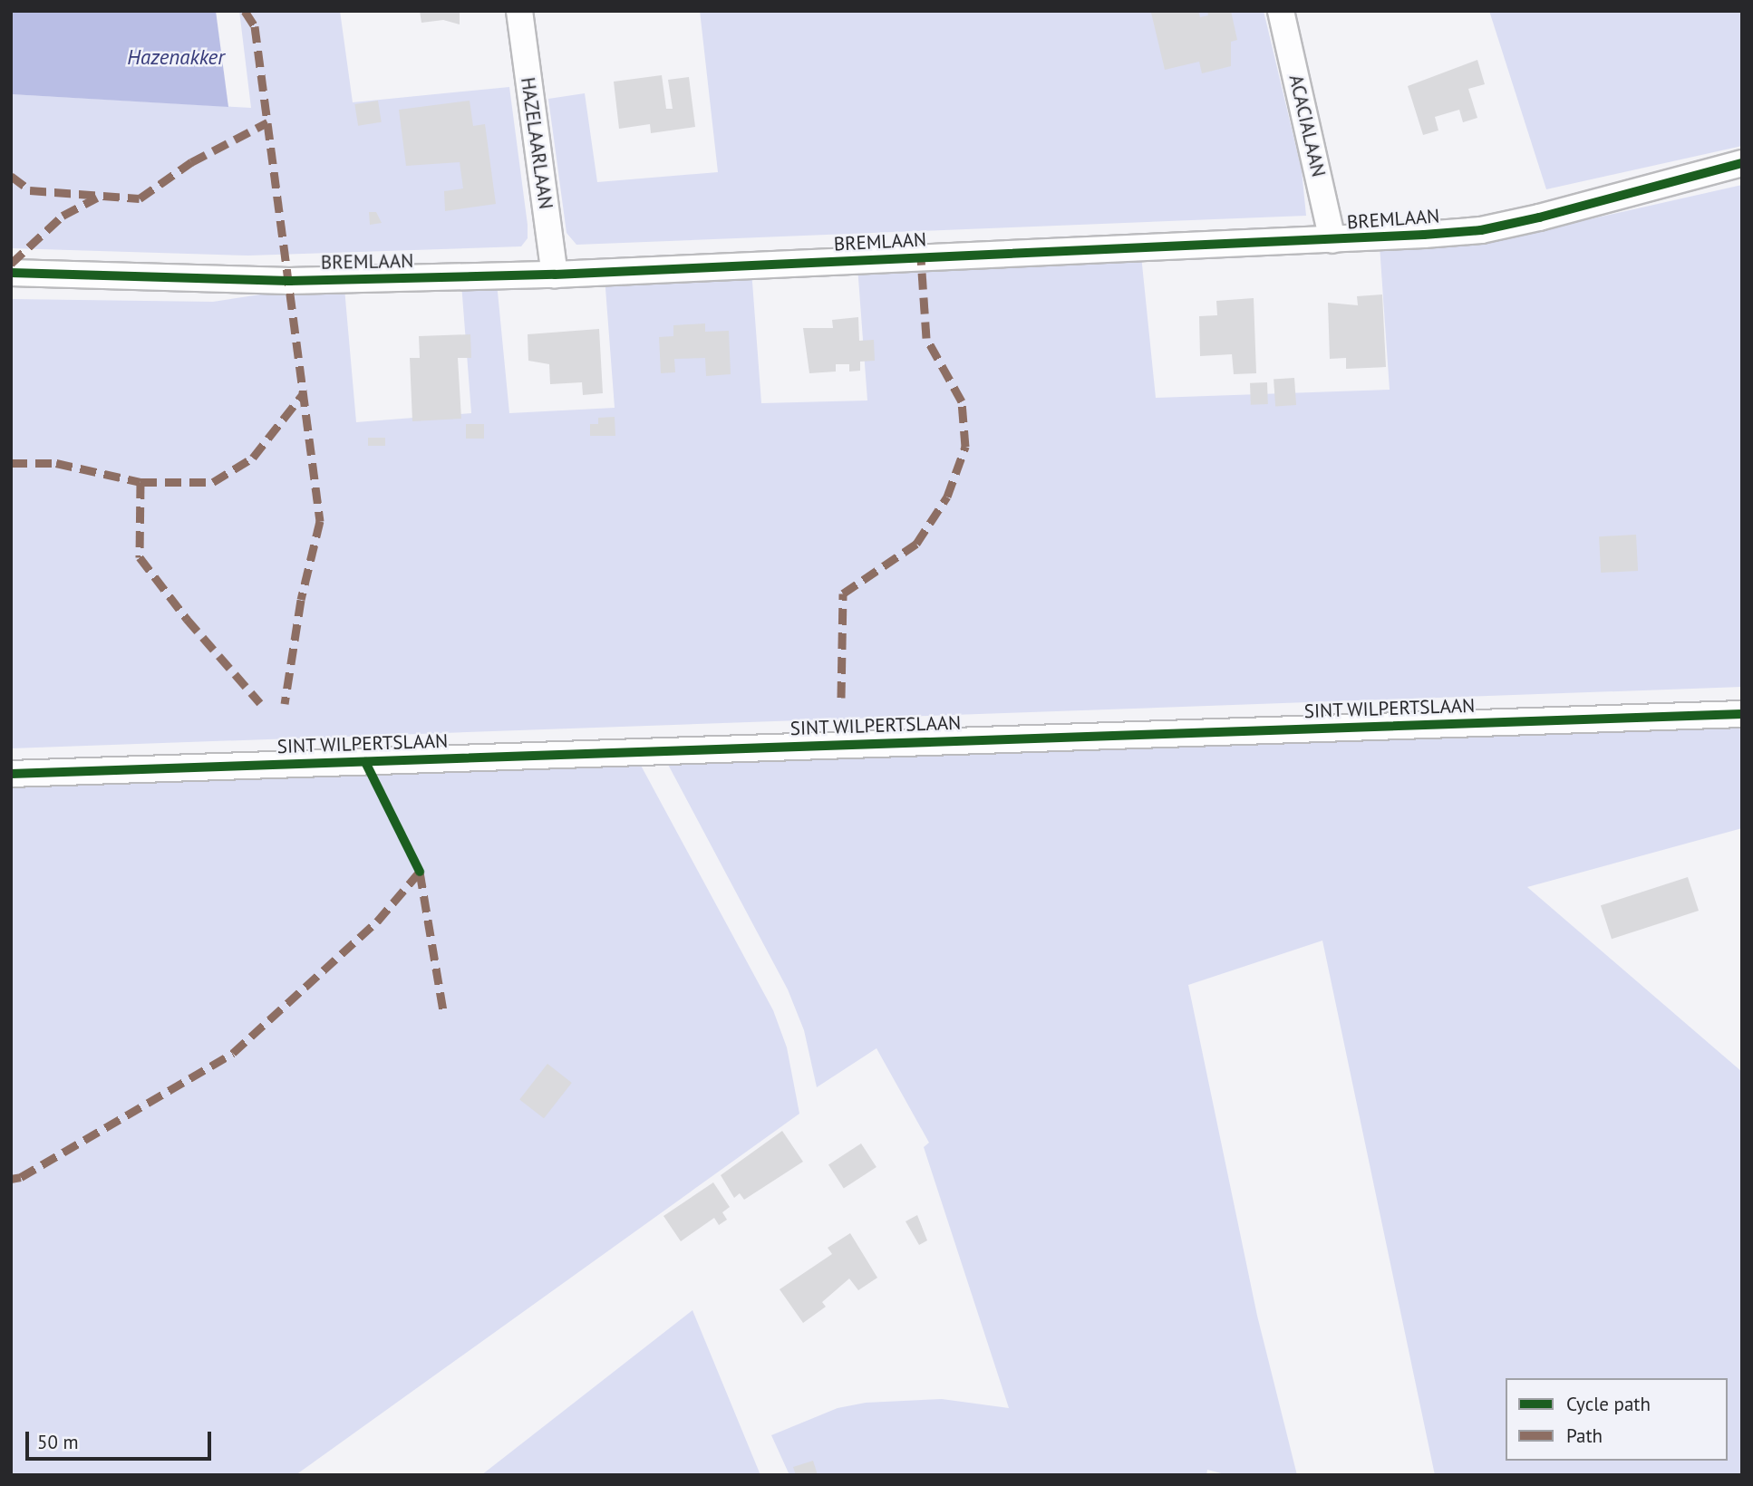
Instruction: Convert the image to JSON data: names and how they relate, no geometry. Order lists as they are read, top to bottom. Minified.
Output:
{"streets":{"street":["ACACIALAAN","HAZELAARLAAN","BREMLAAN","SINT WILPERTSLAAN"]},"crossings":[["ACACIALAAN","BREMLAAN"],["HAZELAARLAAN","BREMLAAN"]],"water":["Hazenakker"],"legend":["Cycle path","Path"],"scale_bar":"50 m"}
